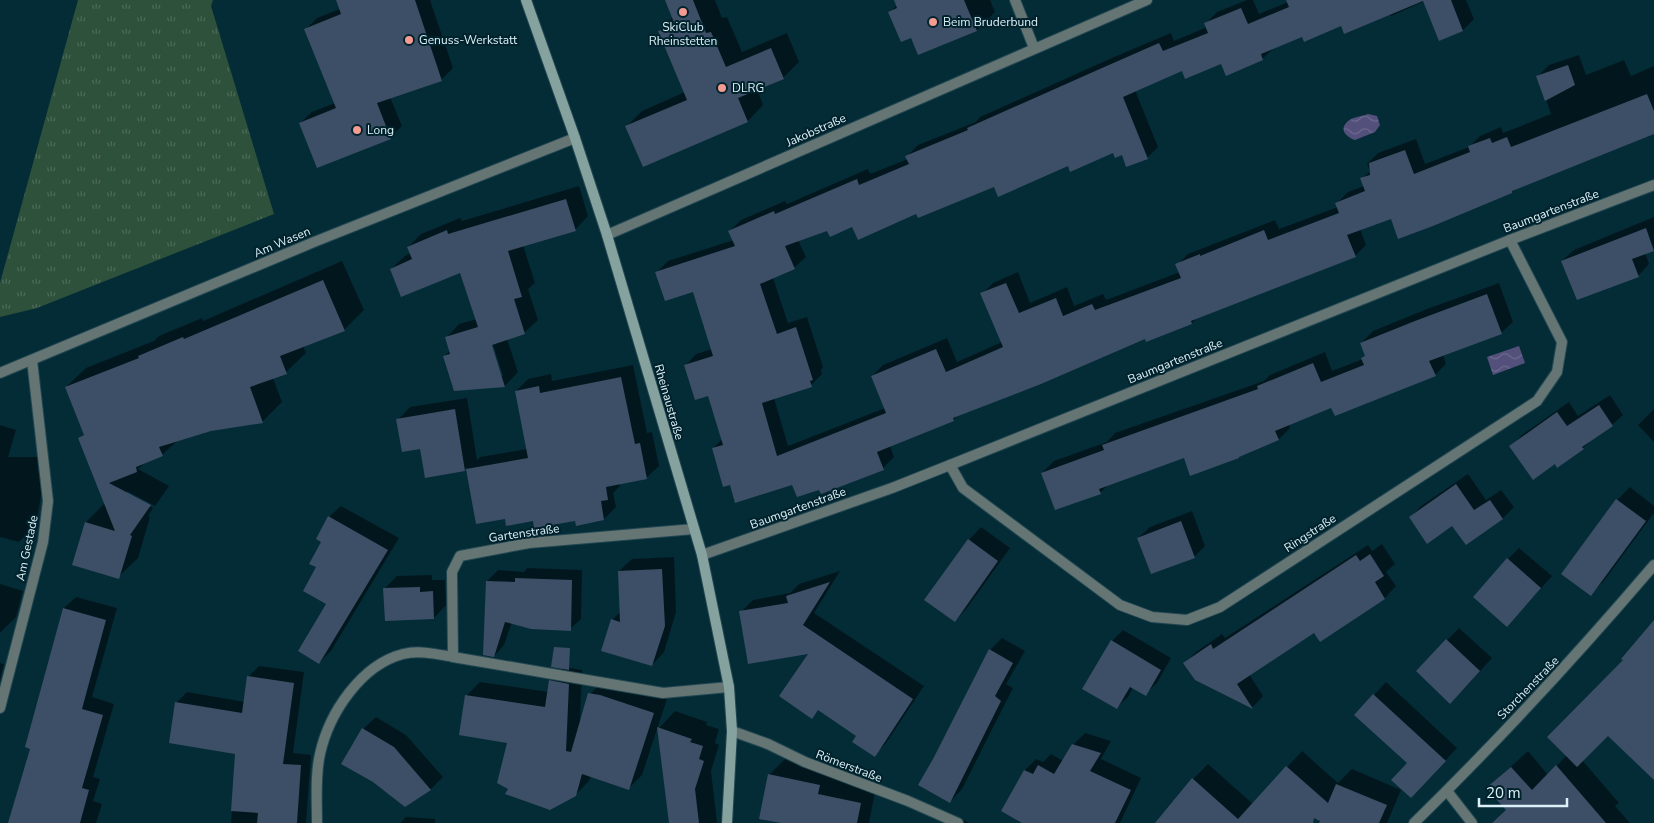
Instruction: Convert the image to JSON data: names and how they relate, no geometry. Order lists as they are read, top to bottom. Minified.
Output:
{"streets":{"street":["Jakobstraße","Baumgartenstraße","Am Wasen","Rheinaustraße","Gartenstraße","Ringstraße","Am Gestade","Storchenstraße","Römerstraße"]},"crossings":[["Jakobstraße","Rheinaustraße"],["Baumgartenstraße","Rheinaustraße"],["Baumgartenstraße","Ringstraße"],["Am Wasen","Rheinaustraße"],["Am Wasen","Am Gestade"],["Rheinaustraße","Gartenstraße"],["Rheinaustraße","Römerstraße"]],"places":["SkiClub Rheinstetten","Beim Bruderbund","Genuss-Werkstatt","DLRG","Long"],"scale_bar":"20 m"}
